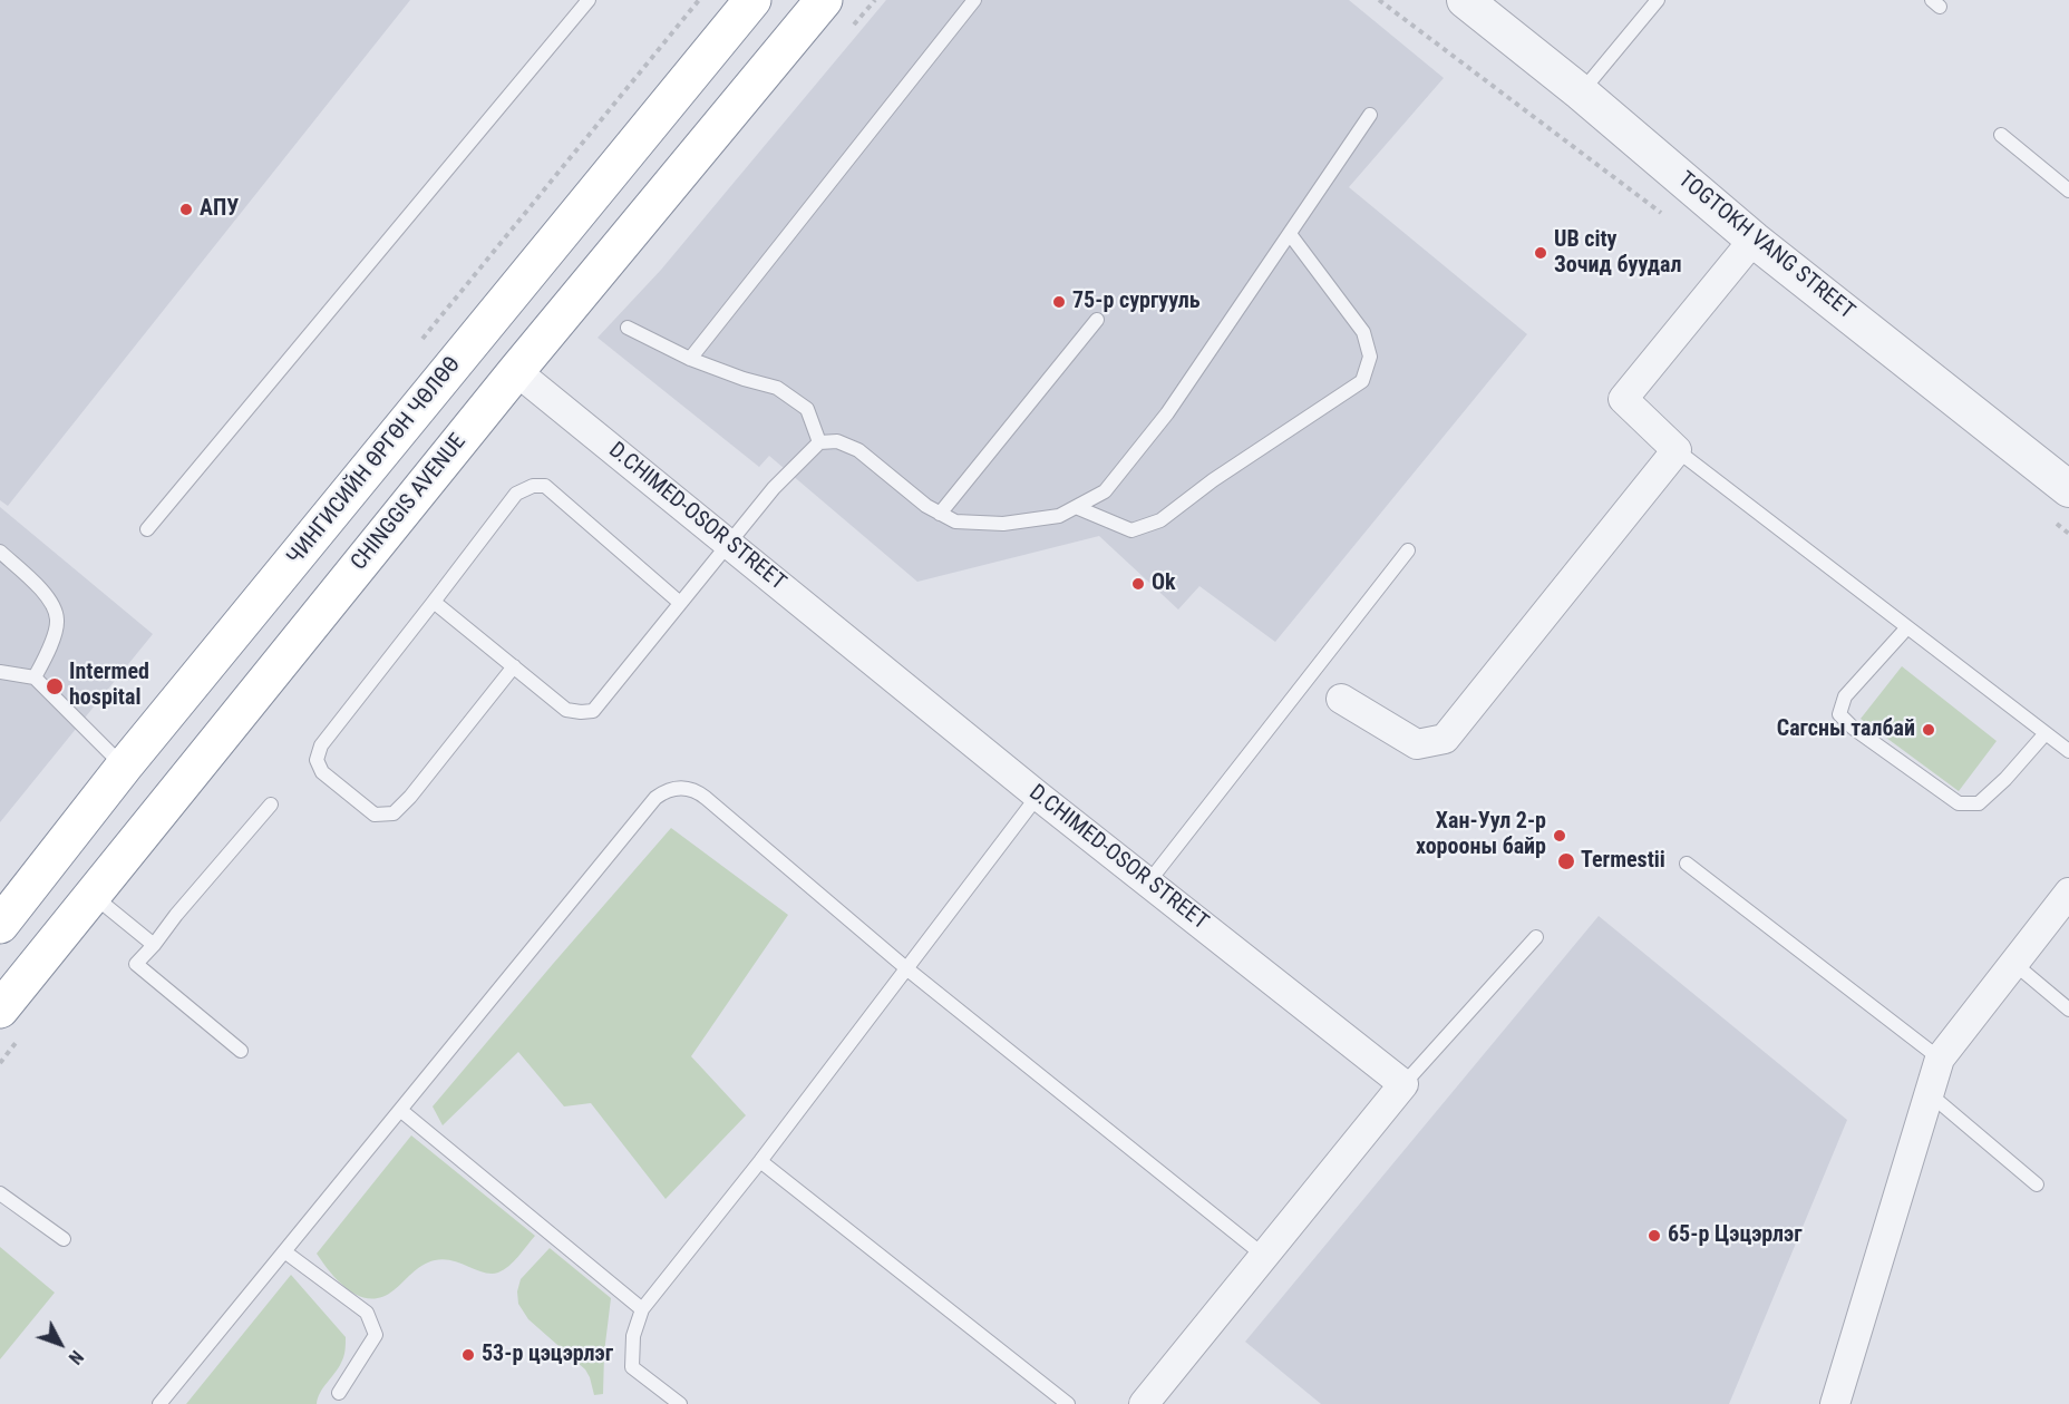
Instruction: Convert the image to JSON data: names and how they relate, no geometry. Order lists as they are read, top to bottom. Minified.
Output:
{"streets":{"highway":["ЧИНГИСИЙН ӨРГӨН ЧӨЛӨӨ","CHINGGIS AVENUE"],"street":["TOGTOKH VANG STREET","D.CHIMED-OSOR STREET"]},"crossings":[["CHINGGIS AVENUE","D.CHIMED-OSOR STREET"]],"places":["АПУ","UB city Зочид буудал","75-р сургууль","Ok","Intermed hospital","Сагсны талбай","Хан-Уул 2-р хорооны байр","Termestii","65-р Цэцэрлэг","53-р цэцэрлэг"],"north":"bottom right"}
